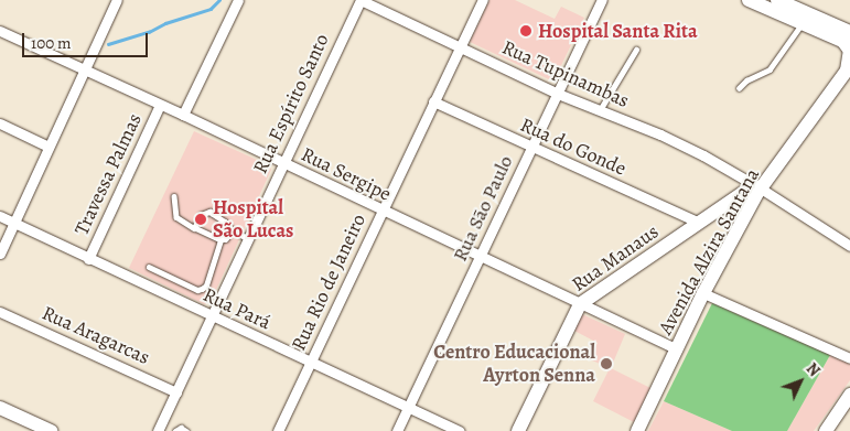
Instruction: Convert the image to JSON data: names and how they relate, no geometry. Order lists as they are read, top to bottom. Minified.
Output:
{"streets":{"main road":["Avenida Alzira Santana","Rua Manaus"],"street":["Rua Tupinambas","Rua Espírito Santo","Rua do Gonde","Travessa Palmas","Rua Sergipe","Rua São Paulo","Rua Rio de Janeiro","Rua Pará","Rua Aragarcas"]},"crossings":[["Rua Tupinambas","Rua Espírito Santo"],["Rua Tupinambas","Rua São Paulo"],["Rua Tupinambas","Avenida Alzira Santana"],["Rua Tupinambas","Rua Manaus"],["Rua Tupinambas","Rua Rio de Janeiro"],["Rua Espírito Santo","Rua Sergipe"],["Rua Espírito Santo","Rua Pará"],["Rua Espírito Santo","Rua Aragarcas"],["Rua do Gonde","Rua São Paulo"],["Rua do Gonde","Rua Manaus"],["Rua do Gonde","Rua Rio de Janeiro"],["Travessa Palmas","Rua Sergipe"],["Travessa Palmas","Rua Pará"],["Rua Sergipe","Rua São Paulo"],["Rua Sergipe","Avenida Alzira Santana"],["Rua Sergipe","Rua Manaus"],["Rua Sergipe","Rua Rio de Janeiro"],["Rua São Paulo","Rua Pará"],["Avenida Alzira Santana","Rua Manaus"],["Rua Rio de Janeiro","Rua Pará"]],"places":["Hospital Santa Rita","Hospital São Lucas","Centro Educacional Ayrton Senna"],"scale_bar":"100 m","north":"top right"}
